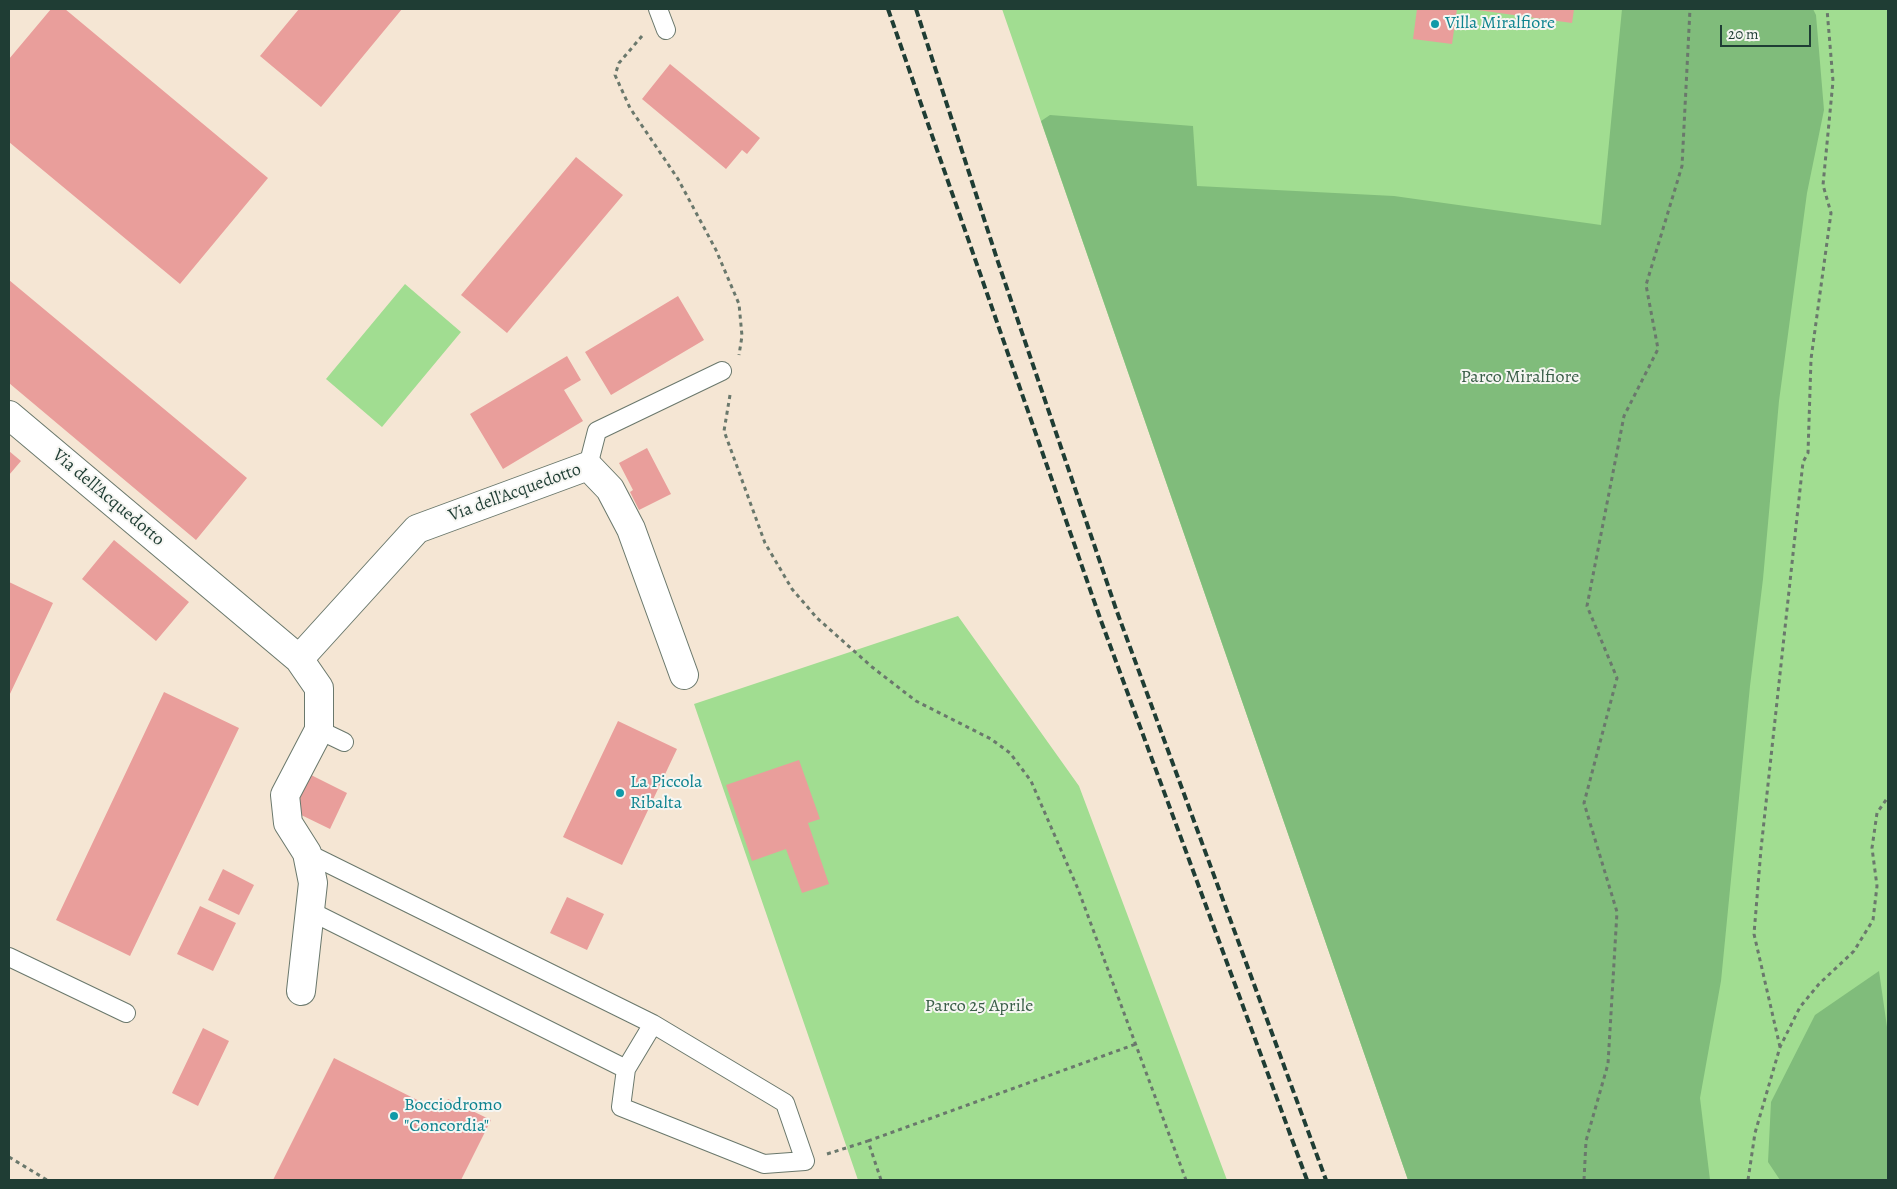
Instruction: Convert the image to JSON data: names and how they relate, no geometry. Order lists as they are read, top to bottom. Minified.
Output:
{"streets":{"street":["Via dell'Acquedotto"]},"parks":["Parco Miralfiore","Parco 25 Aprile"],"places":["Villa Miralfiore","La Piccola Ribalta","Bocciodromo \"Concordia\""],"scale_bar":"20 m"}
